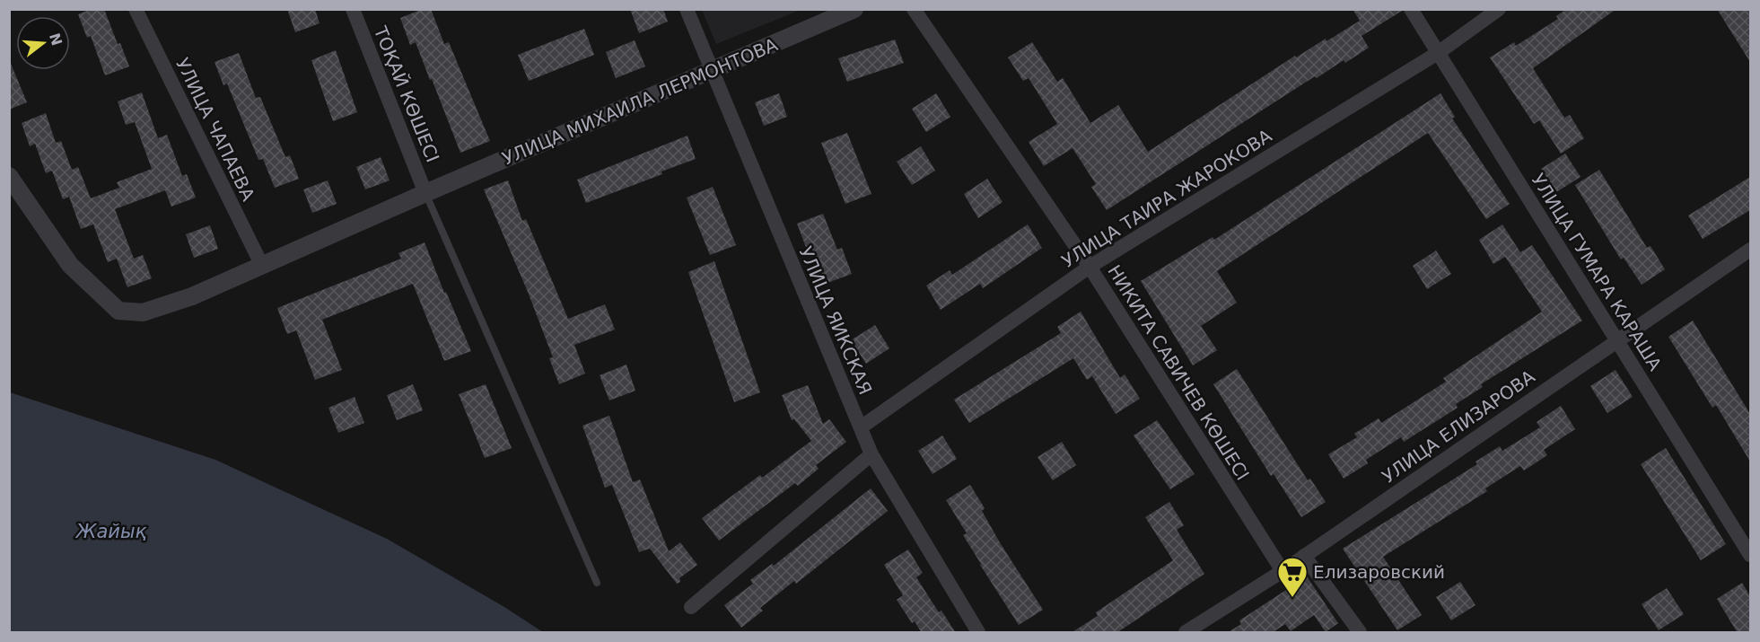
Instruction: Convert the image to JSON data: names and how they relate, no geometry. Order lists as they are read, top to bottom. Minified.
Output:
{"streets":{"street":["ТОҚАЙ КӨШЕСІ","УЛИЦА МИХАИЛА ЛЕРМОНТОВА","УЛИЦА ЧАПАЕВА","УЛИЦА ТАИРА ЖАРОКОВА","УЛИЦА ГУМАРА КАРАША","УЛИЦА ЯИКСКАЯ","НИКИТА САВИЧЕВ КӨШЕСІ","УЛИЦА ЕЛИЗАРОВА"]},"crossings":[["ТОҚАЙ КӨШЕСІ","УЛИЦА МИХАИЛА ЛЕРМОНТОВА"],["УЛИЦА МИХАИЛА ЛЕРМОНТОВА","УЛИЦА ЧАПАЕВА"],["УЛИЦА МИХАИЛА ЛЕРМОНТОВА","УЛИЦА ЯИКСКАЯ"],["УЛИЦА ТАИРА ЖАРОКОВА","УЛИЦА ГУМАРА КАРАША"],["УЛИЦА ТАИРА ЖАРОКОВА","УЛИЦА ЯИКСКАЯ"],["УЛИЦА ТАИРА ЖАРОКОВА","НИКИТА САВИЧЕВ КӨШЕСІ"],["УЛИЦА ГУМАРА КАРАША","УЛИЦА ЕЛИЗАРОВА"],["НИКИТА САВИЧЕВ КӨШЕСІ","УЛИЦА ЕЛИЗАРОВА"]],"water":["Жайық"],"places":{"supermarket":["Елизаровский"]},"north":"right"}
